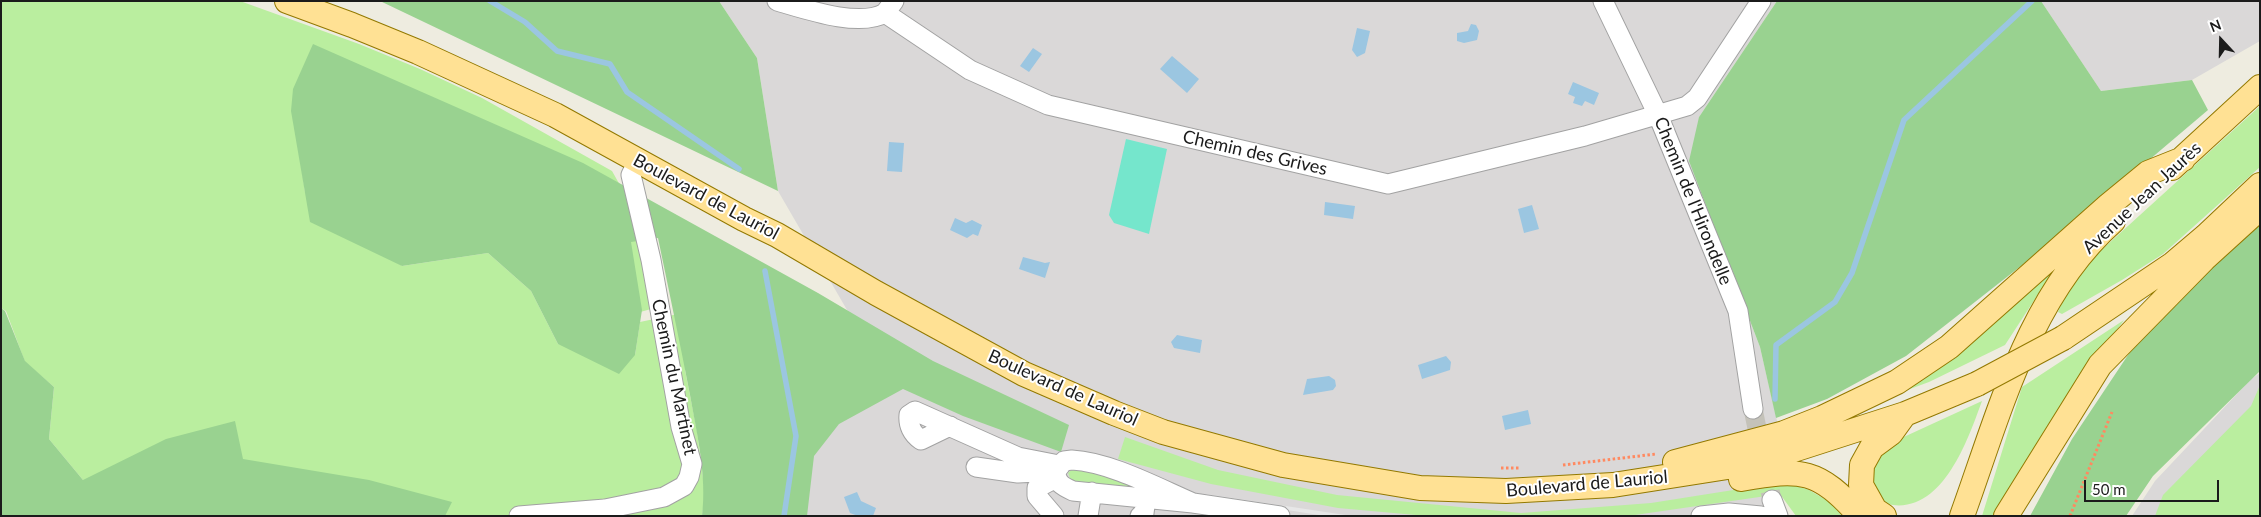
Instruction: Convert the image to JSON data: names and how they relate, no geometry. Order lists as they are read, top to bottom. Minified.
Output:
{"streets":{"main road":["Boulevard de Lauriol","Avenue Jean Jaurès"],"street":["Chemin des Grives","Chemin de l'Hirondelle","Chemin du Martinet"]},"crossings":[["Chemin des Grives","Chemin de l'Hirondelle"],["Boulevard de Lauriol","Chemin du Martinet"]],"scale_bar":"50 m","north":"top"}
